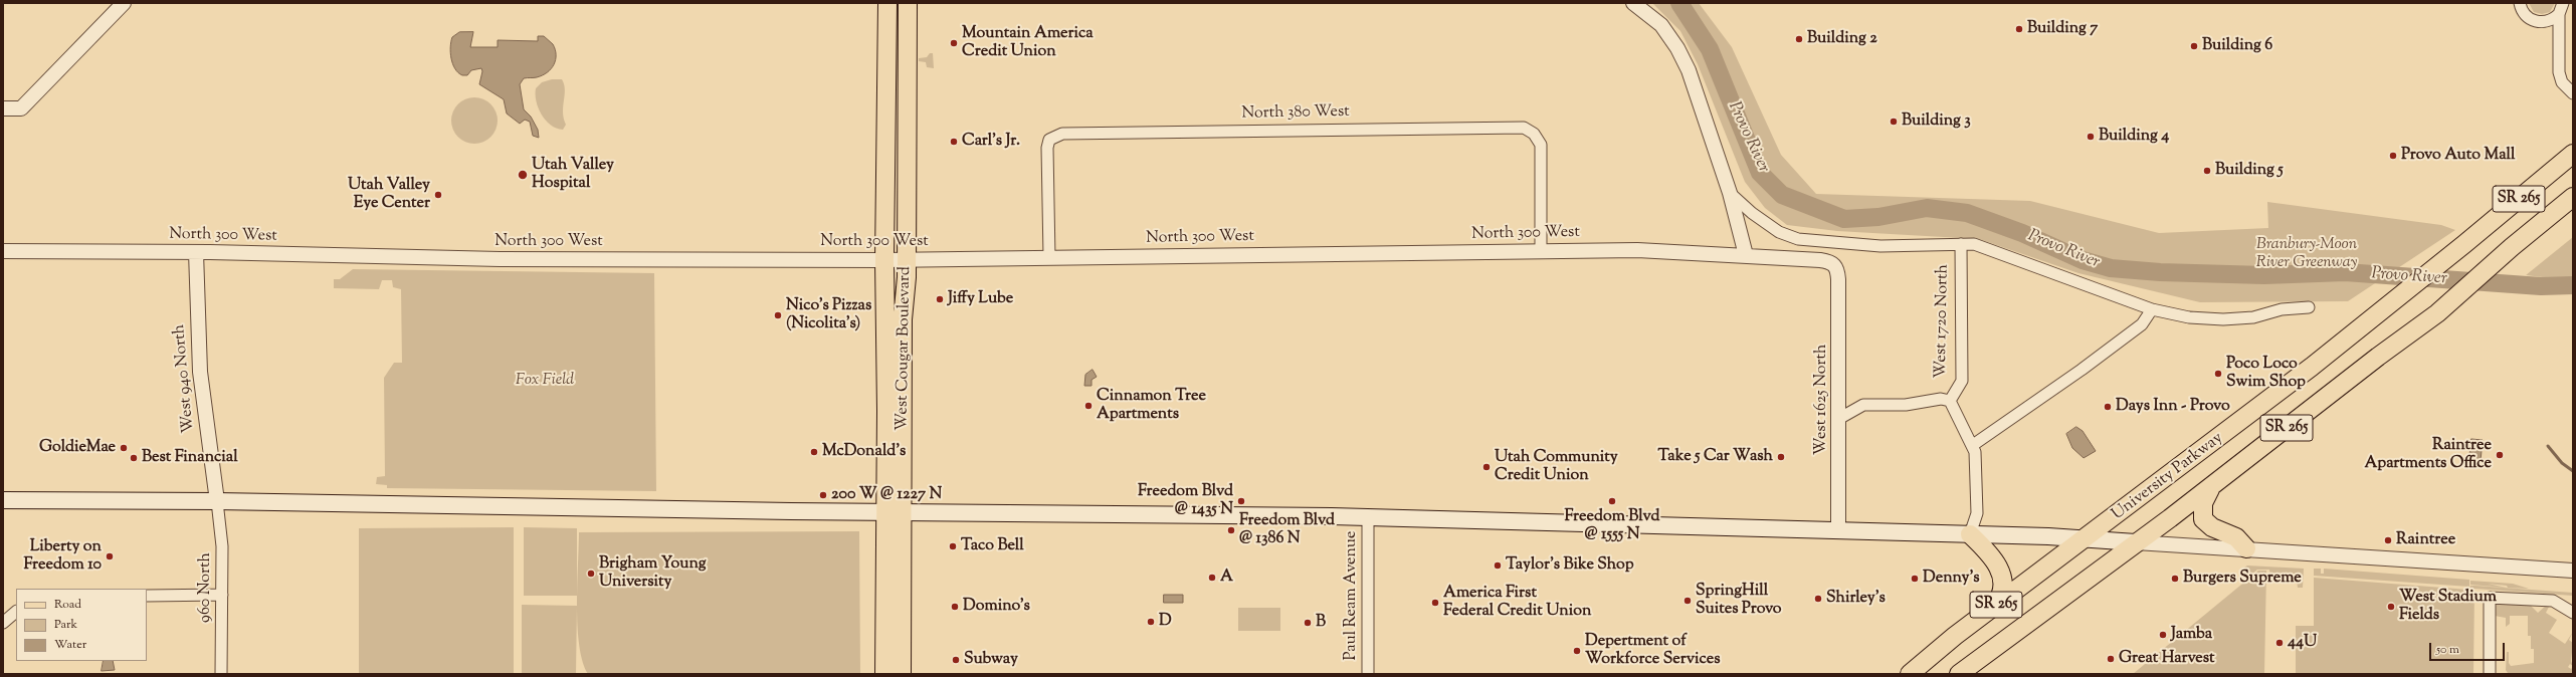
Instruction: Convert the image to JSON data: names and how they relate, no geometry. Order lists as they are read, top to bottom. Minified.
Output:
{"streets":{"main road":["SR 265","West Cougar Boulevard","University Parkway"],"street":["North 380 West","North 300 West","West 1720 North","West 940 North","West 1625 North","960 North","Paul Ream Avenue"]},"crossings":[["North 380 West","North 300 West"],["North 300 West","West Cougar Boulevard"],["North 300 West","West 940 North"],["North 300 West","West 1625 North"],["West 940 North","960 North"]],"water":["Provo River"],"parks":["Branbury-Moon River Greenway","Fox Field"],"places":["Building 7","Building 2","Mountain America Credit Union","Building 6","Building 3","Building 4","Carl's Jr.","Provo Auto Mall","Building 5","Utah Valley Hospital","Utah Valley Eye Center","Jiffy Lube","Nico's Pizzas (Nicolita's)","Poco Loco Swim Shop","Cinnamon Tree Apartments","Days Inn - Provo","GoldieMae","McDonald's","Raintree Apartments Office","Take 5 Car Wash","Best Financial","Utah Community Credit Union","200 W @ 1227 N","Freedom Blvd @ 1435 N","Freedom Blvd @ 1555 N","Freedom Blvd @ 1386 N","Raintree","Taco Bell","Liberty on Freedom 10","Taylor's Bike Shop","Brigham Young University","A","Denny's","Burgers Supreme","Shirley's","SpringHill Suites Provo","America First Federal Credit Union","Domino's","West Stadium Fields","D","B","Jamba","44U","Depertment of Workforce Services","Great Harvest","Subway"],"legend":["Road","Park","Water"],"scale_bar":"50 m"}
